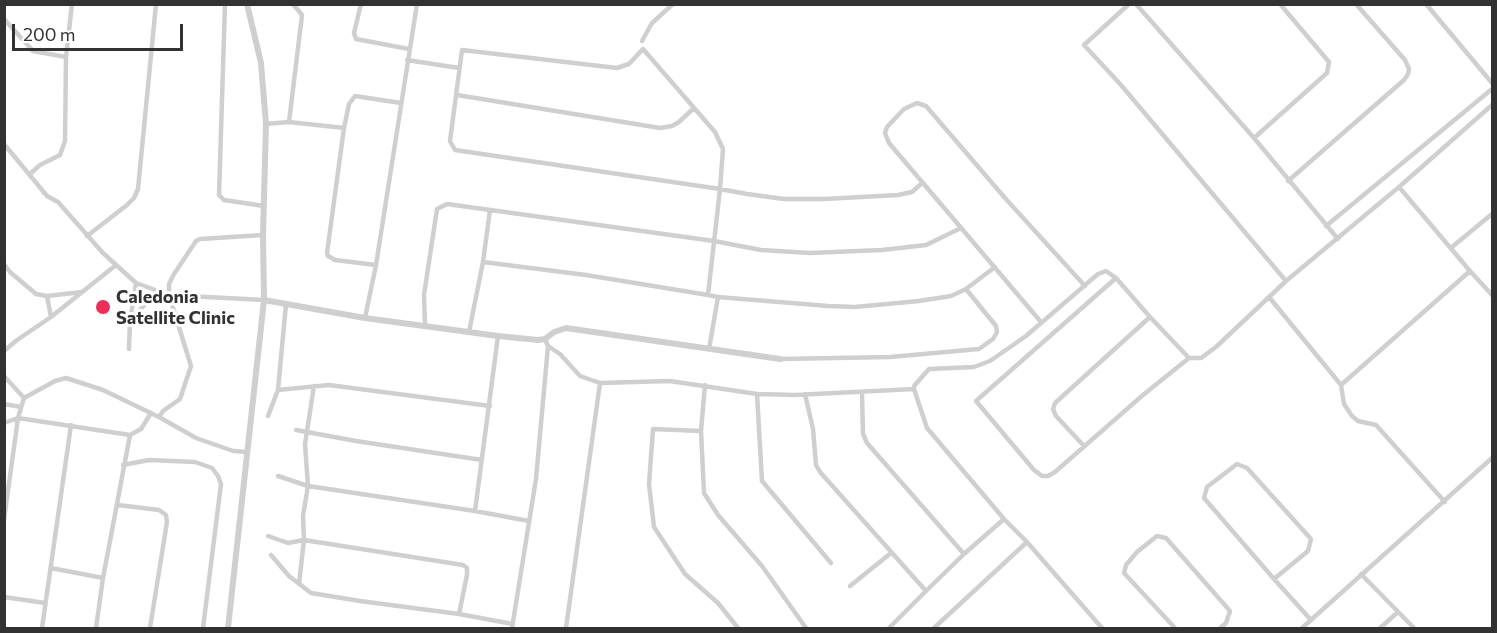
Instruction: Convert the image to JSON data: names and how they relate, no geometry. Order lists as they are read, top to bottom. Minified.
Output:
{"places":["Caledonia Satellite Clinic"],"scale_bar":"200 m"}
